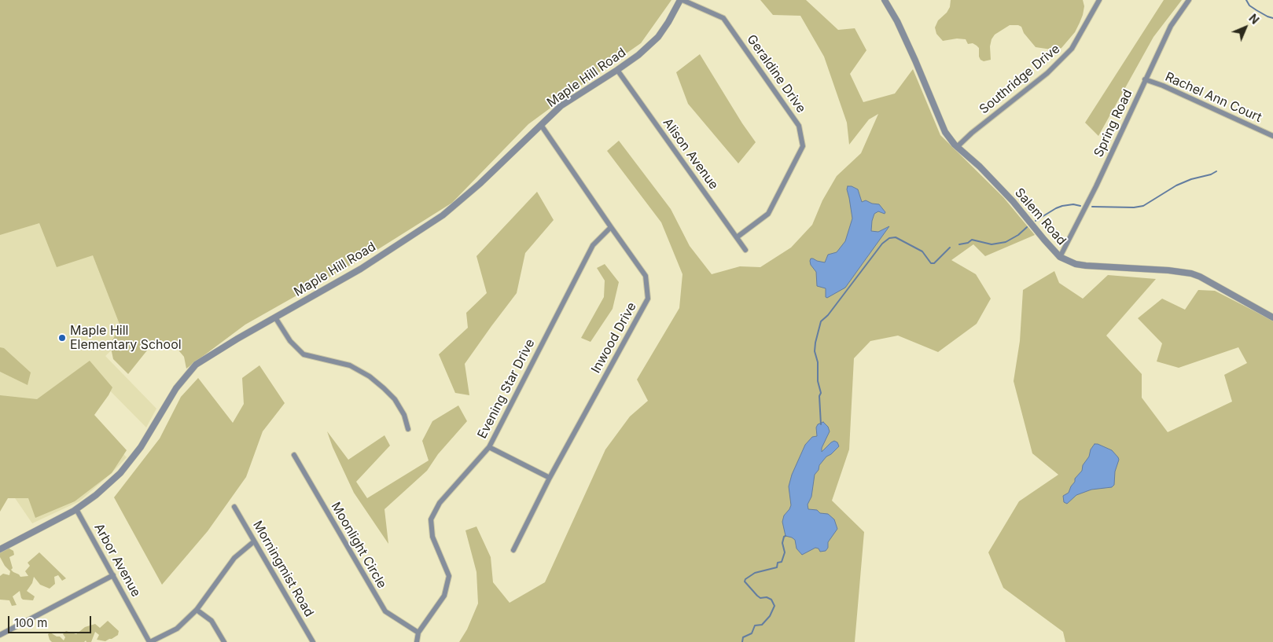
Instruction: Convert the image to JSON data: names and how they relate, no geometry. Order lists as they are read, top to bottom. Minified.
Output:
{"streets":{"street":["Geraldine Drive","Maple Hill Road","Southridge Drive","Rachel Ann Court","Spring Road","Alison Avenue","Salem Road","Inwood Drive","Evening Star Drive","Moonlight Circle","Arbor Avenue","Morningmist Road"]},"crossings":[["Geraldine Drive","Maple Hill Road"],["Geraldine Drive","Alison Avenue"],["Maple Hill Road","Alison Avenue"],["Maple Hill Road","Inwood Drive"],["Maple Hill Road","Arbor Avenue"],["Southridge Drive","Salem Road"],["Rachel Ann Court","Spring Road"],["Spring Road","Salem Road"],["Inwood Drive","Evening Star Drive"],["Evening Star Drive","Moonlight Circle"]],"places":["Maple Hill Elementary School"],"scale_bar":"100 m","north":"top right"}
